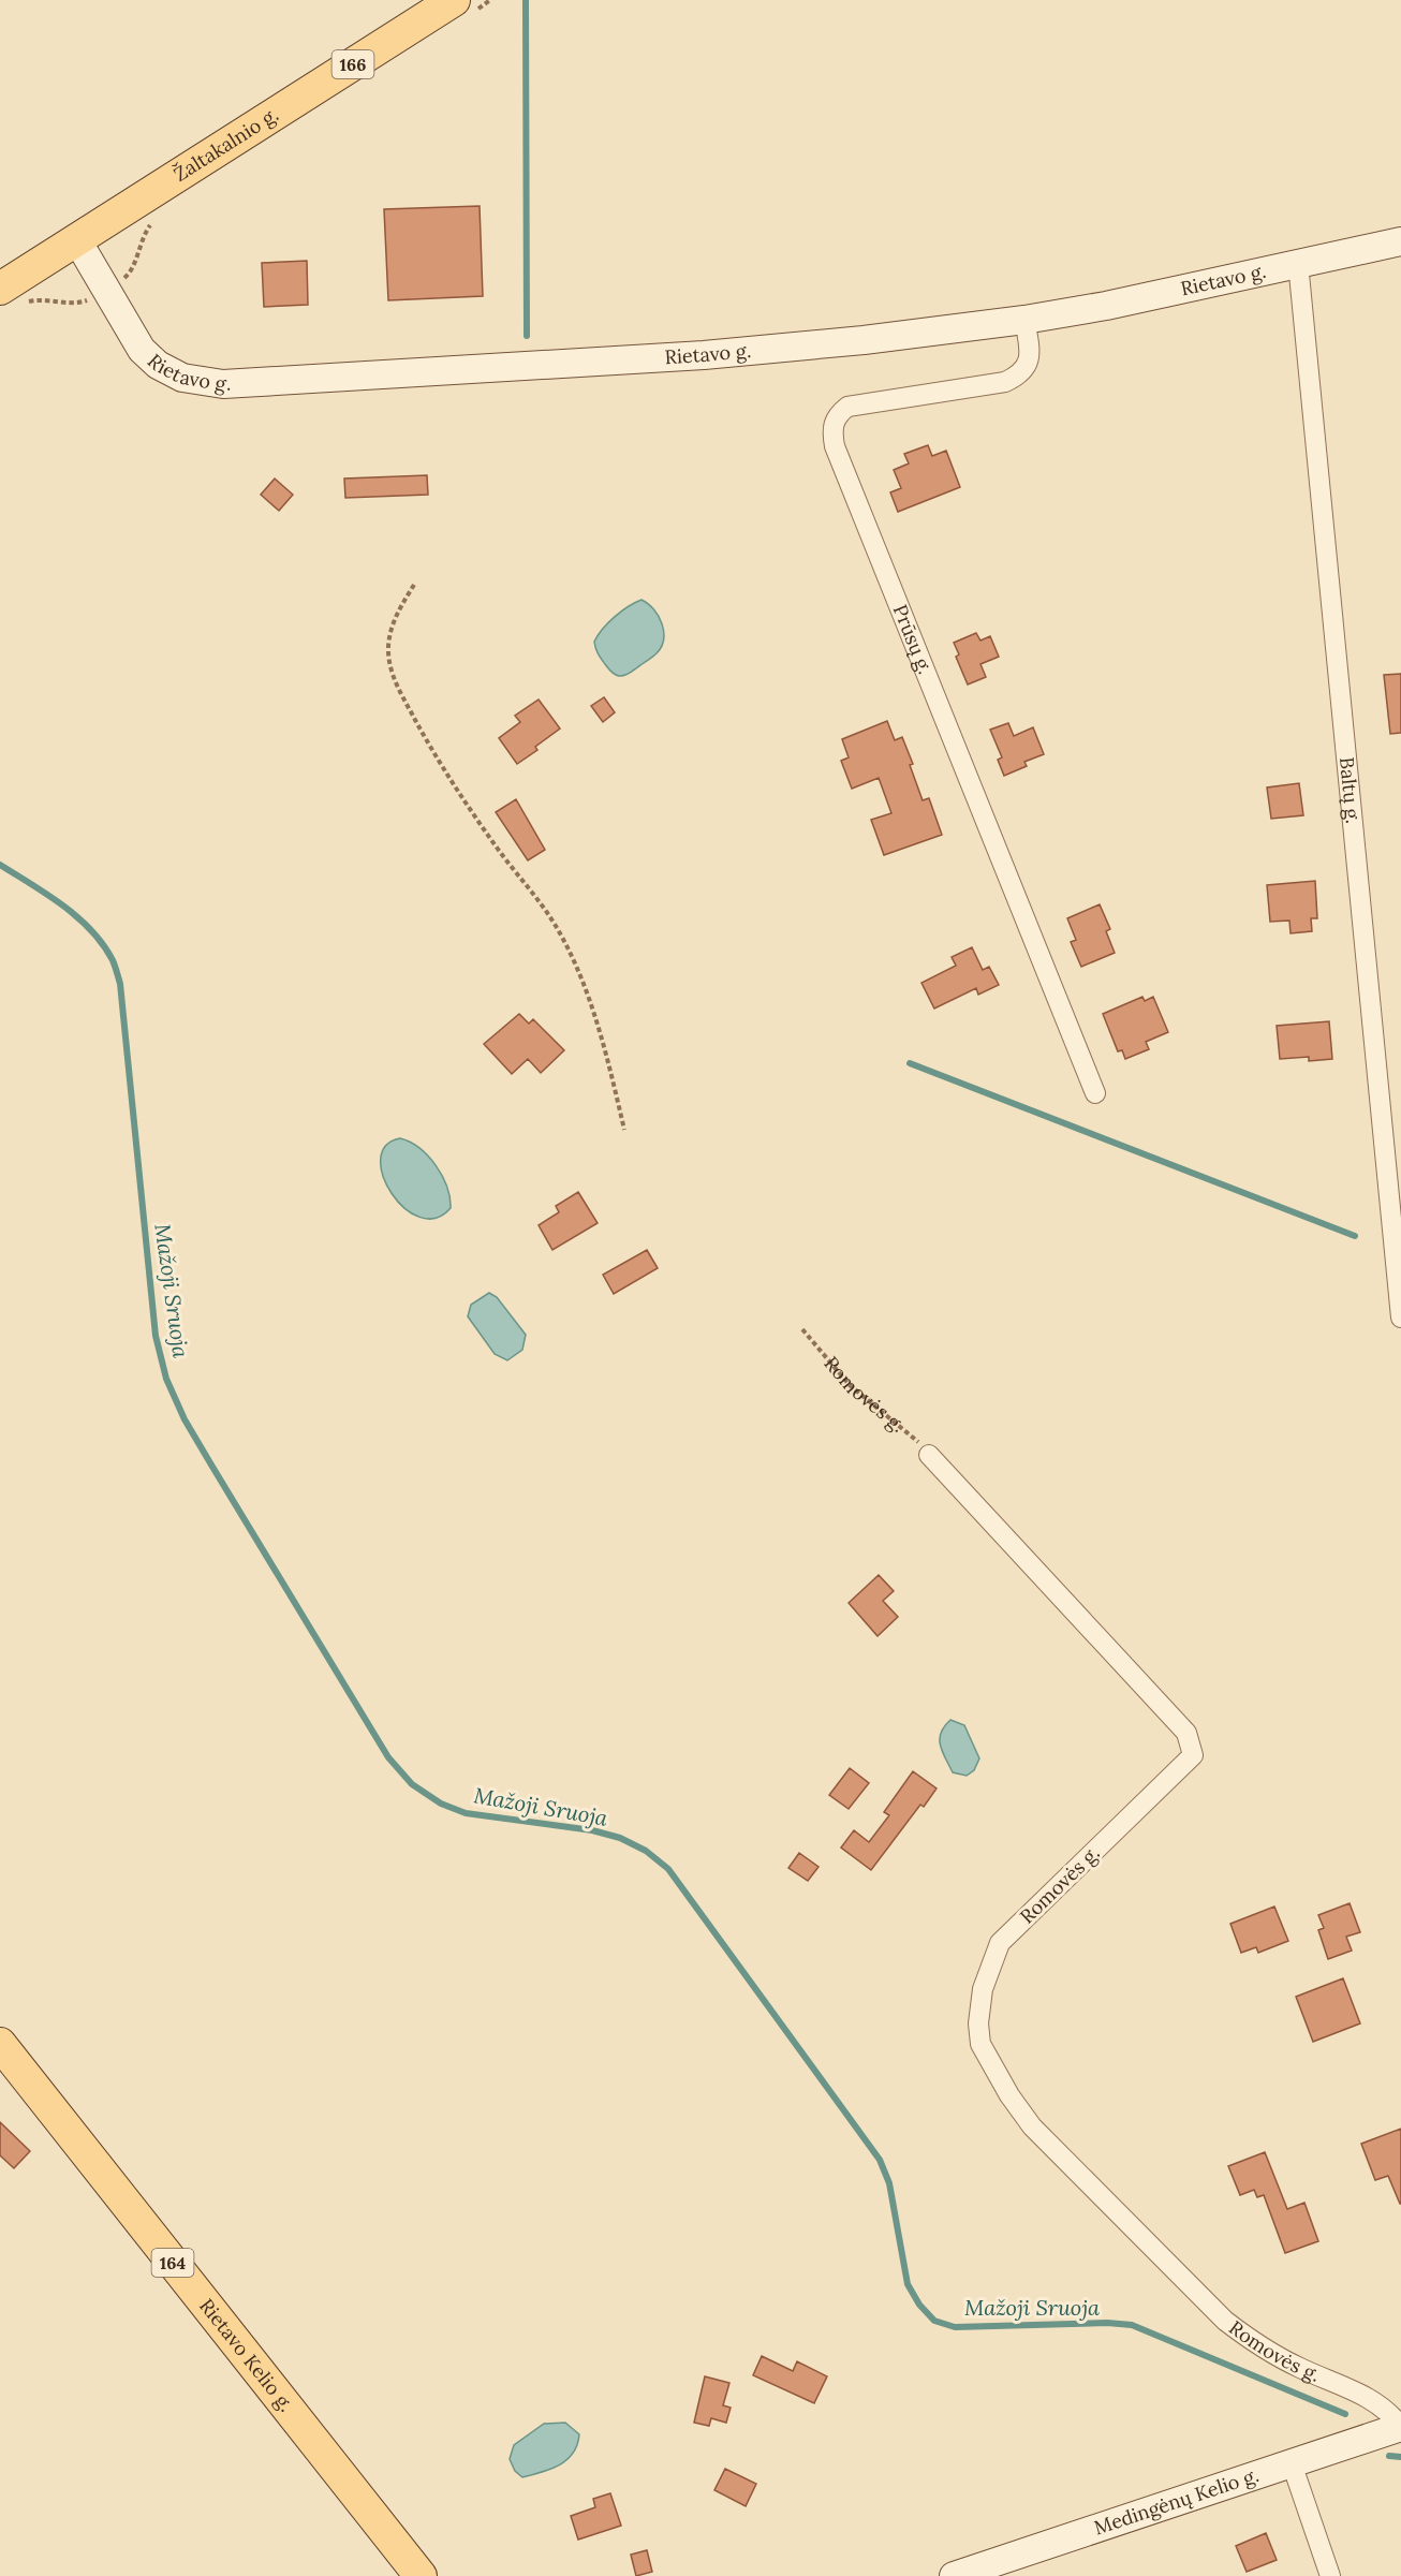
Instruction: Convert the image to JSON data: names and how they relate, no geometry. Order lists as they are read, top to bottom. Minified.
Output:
{"streets":{"main road":["166","Žaltakalnio g.","Rietavo g.","164","Rietavo Kelio g.","Medingėnų Kelio g."],"street":["Prūsų g.","Baltų g.","Romovės g."]},"crossings":[["Žaltakalnio g.","Rietavo g."],["Rietavo g.","Prūsų g."],["Rietavo g.","Baltų g."],["Romovės g.","Medingėnų Kelio g."]],"water":["Mažoji Sruoja"]}
